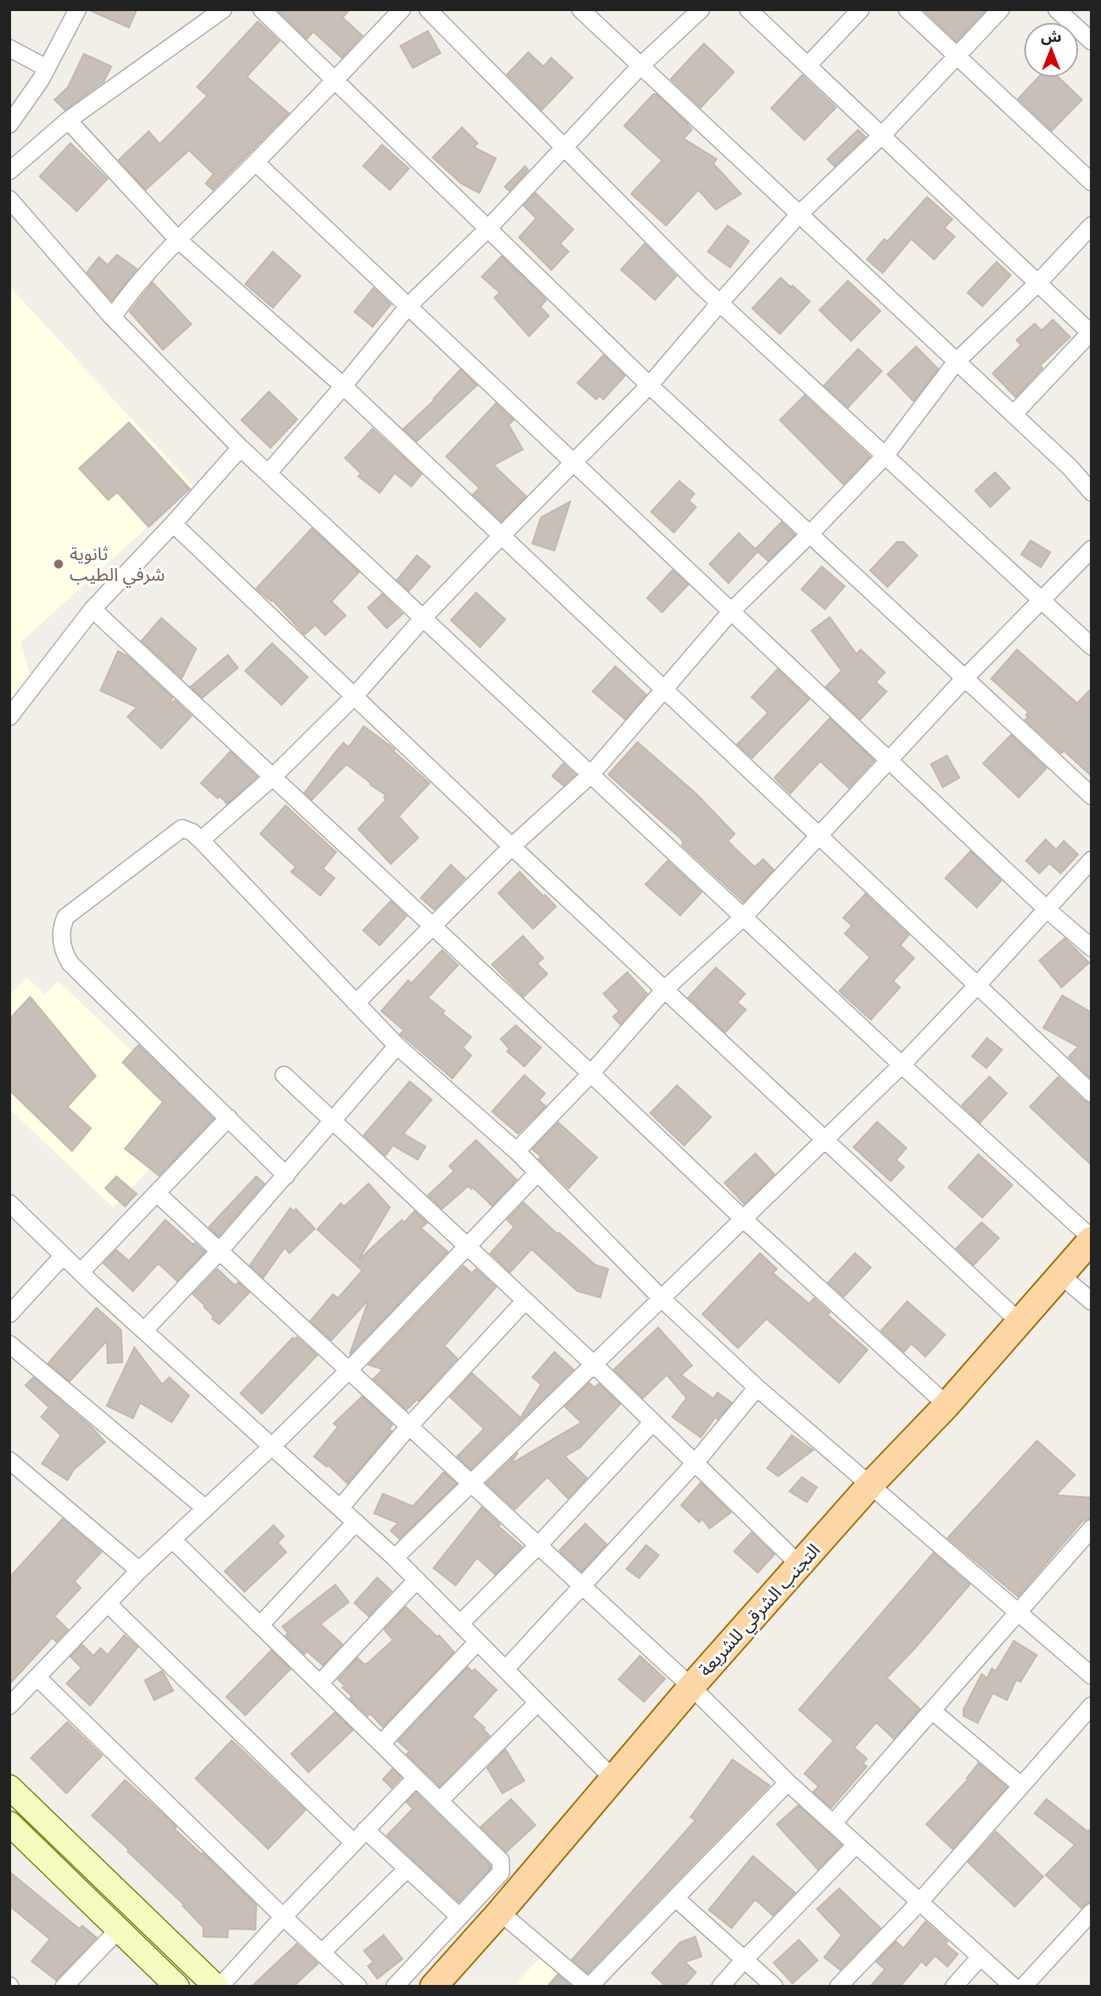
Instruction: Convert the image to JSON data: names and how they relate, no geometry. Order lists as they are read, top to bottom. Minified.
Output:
{"streets":{"main road":["التجنب الشرقي للشريعة"]},"places":["ثانوية شرفي الطيب"],"north":"top"}
